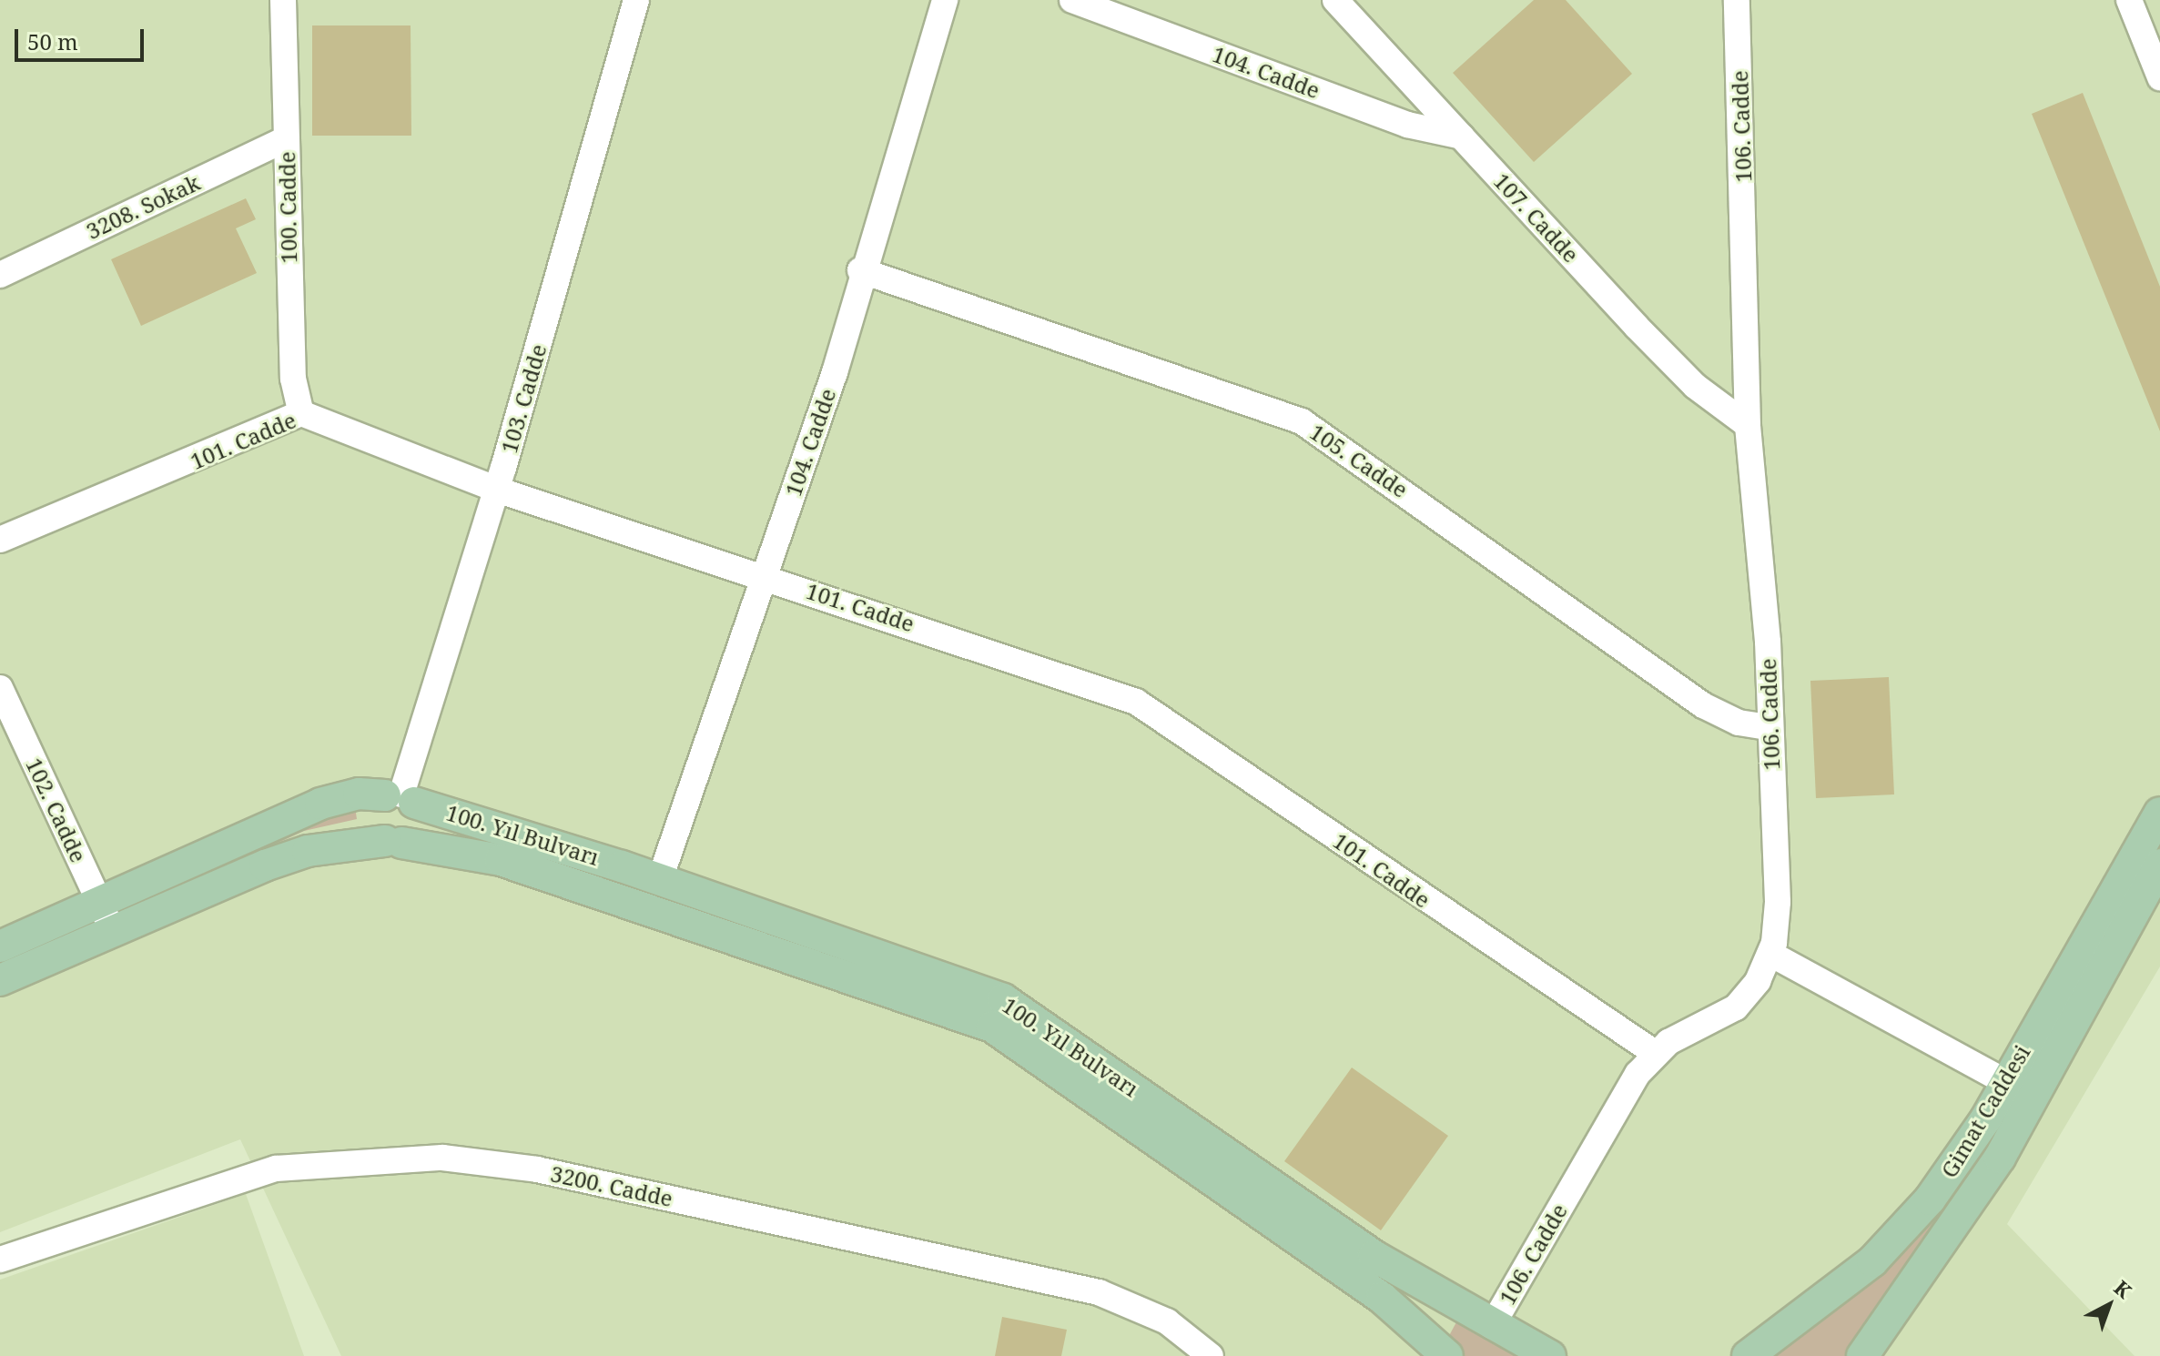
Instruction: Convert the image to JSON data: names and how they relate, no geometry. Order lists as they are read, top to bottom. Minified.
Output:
{"streets":{"main road":["100. Yıl Bulvarı","Gimat Caddesi"],"street":["104. Cadde","106. Cadde","3208. Sokak","100. Cadde","107. Cadde","103. Cadde","101. Cadde","105. Cadde","102. Cadde","3200. Cadde"]},"crossings":[["104. Cadde","107. Cadde"],["104. Cadde","101. Cadde"],["104. Cadde","105. Cadde"],["104. Cadde","100. Yıl Bulvarı"],["106. Cadde","107. Cadde"],["106. Cadde","101. Cadde"],["106. Cadde","105. Cadde"],["106. Cadde","100. Yıl Bulvarı"],["3208. Sokak","100. Cadde"],["100. Cadde","101. Cadde"],["103. Cadde","101. Cadde"],["103. Cadde","100. Yıl Bulvarı"],["102. Cadde","100. Yıl Bulvarı"]],"scale_bar":"50 m","north":"top right"}
